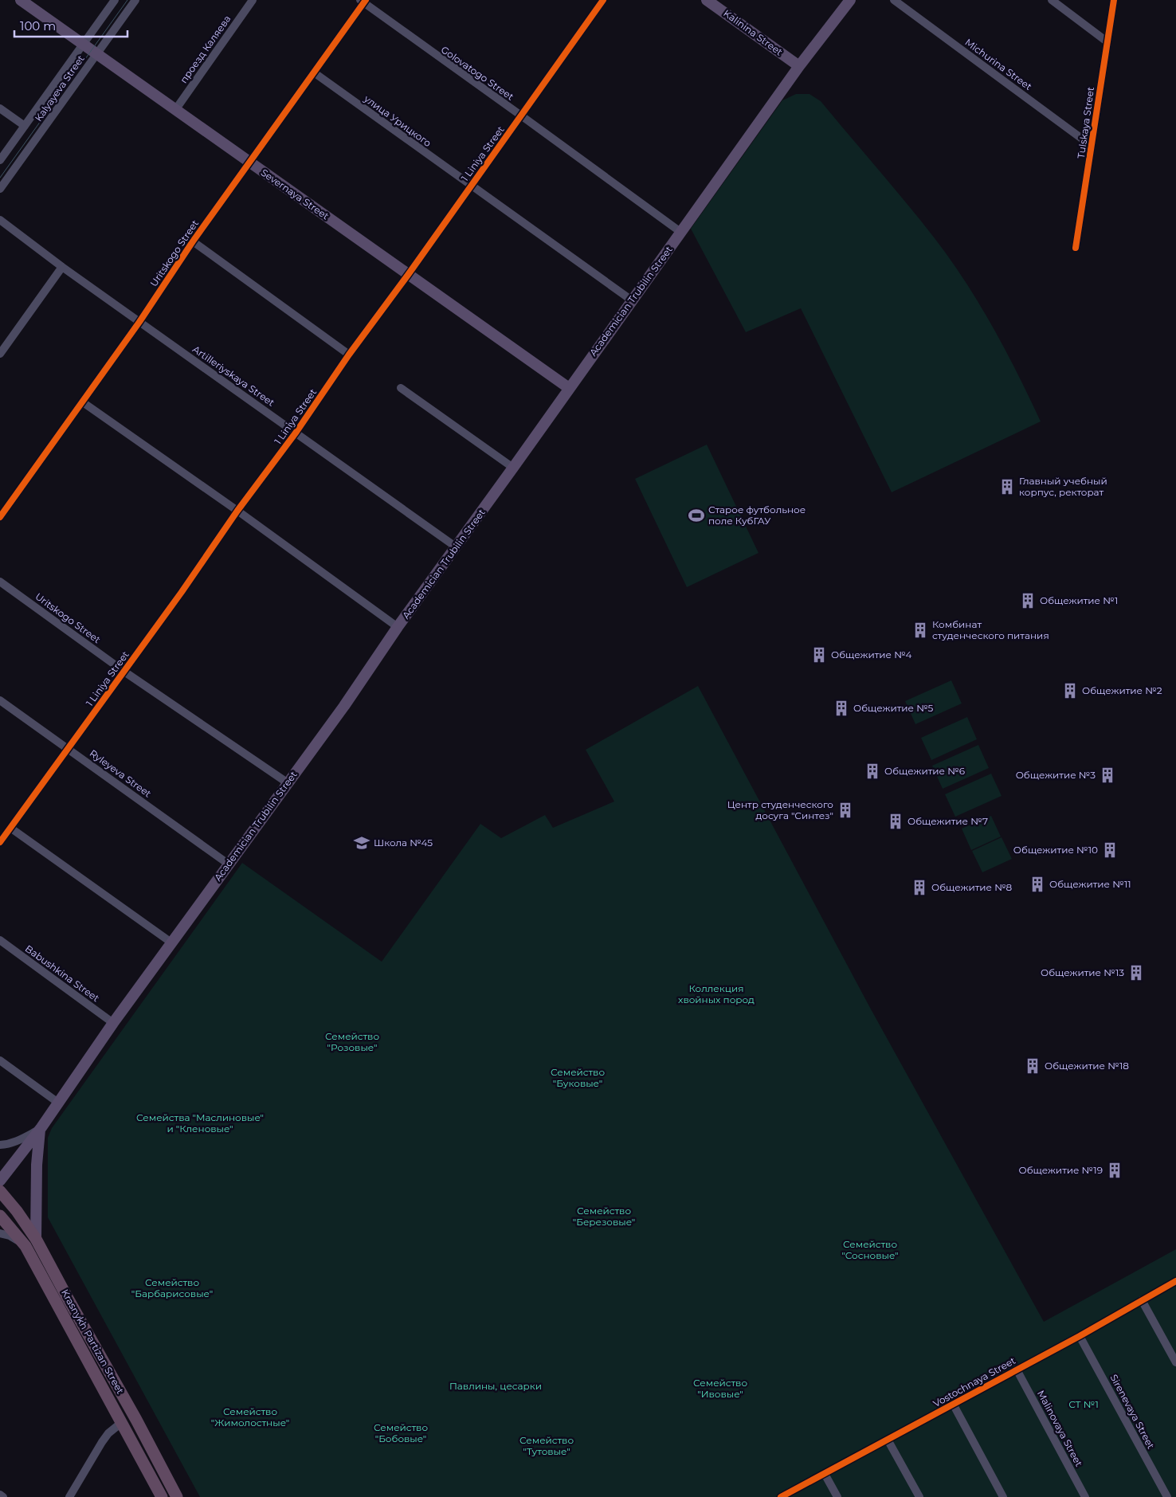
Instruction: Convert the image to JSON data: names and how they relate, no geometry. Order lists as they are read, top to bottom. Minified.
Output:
{"streets":{"highway":["Krasnykh Partizan Street"],"main road":["Kalinina Street","Severnaya Street","Academician Trubilin Street"],"street":["проезд Каляева","Michurina Street","Golovatogo Street","Kalyayeva Street","улица Урицкого","Tulskaya Street","1 Liniya Street","Uritskogo Street","Artilleriyskaya Street","Ryleyeva Street","Babushkina Street","Vostochnaya Street","Sirenevaya Street","Malinovaya Street"]},"crossings":[["Kalinina Street","Academician Trubilin Street"],["проезд Каляева","Severnaya Street"],["Michurina Street","Tulskaya Street"],["Golovatogo Street","1 Liniya Street"],["Golovatogo Street","Uritskogo Street"],["Golovatogo Street","Academician Trubilin Street"],["Kalyayeva Street","Severnaya Street"],["улица Урицкого","1 Liniya Street"],["улица Урицкого","Uritskogo Street"],["1 Liniya Street","Severnaya Street"],["1 Liniya Street","Uritskogo Street"],["1 Liniya Street","Academician Trubilin Street"],["1 Liniya Street","Artilleriyskaya Street"],["1 Liniya Street","Ryleyeva Street"],["Severnaya Street","Uritskogo Street"],["Severnaya Street","Academician Trubilin Street"],["Uritskogo Street","Artilleriyskaya Street"],["Academician Trubilin Street","Artilleriyskaya Street"],["Academician Trubilin Street","Ryleyeva Street"],["Academician Trubilin Street","Babushkina Street"],["Academician Trubilin Street","Krasnykh Partizan Street"],["Vostochnaya Street","Sirenevaya Street"],["Vostochnaya Street","Malinovaya Street"]],"parks":["Коллекция хвойных пород","Семейство \"Розовые\"","Семейство \"Буковые\"","Семейства \"Маслиновые\" и \"Кленовые\"","Семейство \"Березовые\"","Семейство \"Сосновые\"","Семейство \"Барбарисовые\"","Семейство \"Ивовые\"","Павлины, цесарки","СТ №1","Семейство \"Жимолостные\"","Семейство \"Бобовые\"","Семейство \"Тутовые\""],"places":{"building":["Главный учебный корпус, ректорат","Общежитие №1","Комбинат студенческого питания","Общежитие №4","Общежитие №2","Общежитие №5","Общежитие №6","Общежитие №3","Центр студенческого досуга \"Синтез\"","Общежитие №7","Общежитие №10","Общежитие №11","Общежитие №8","Общежитие №13","Общежитие №18","Общежитие №19"],"sports":["Старое футбольное поле КубГАУ"],"school or university":["Школа №45"]},"scale_bar":"100 m"}
